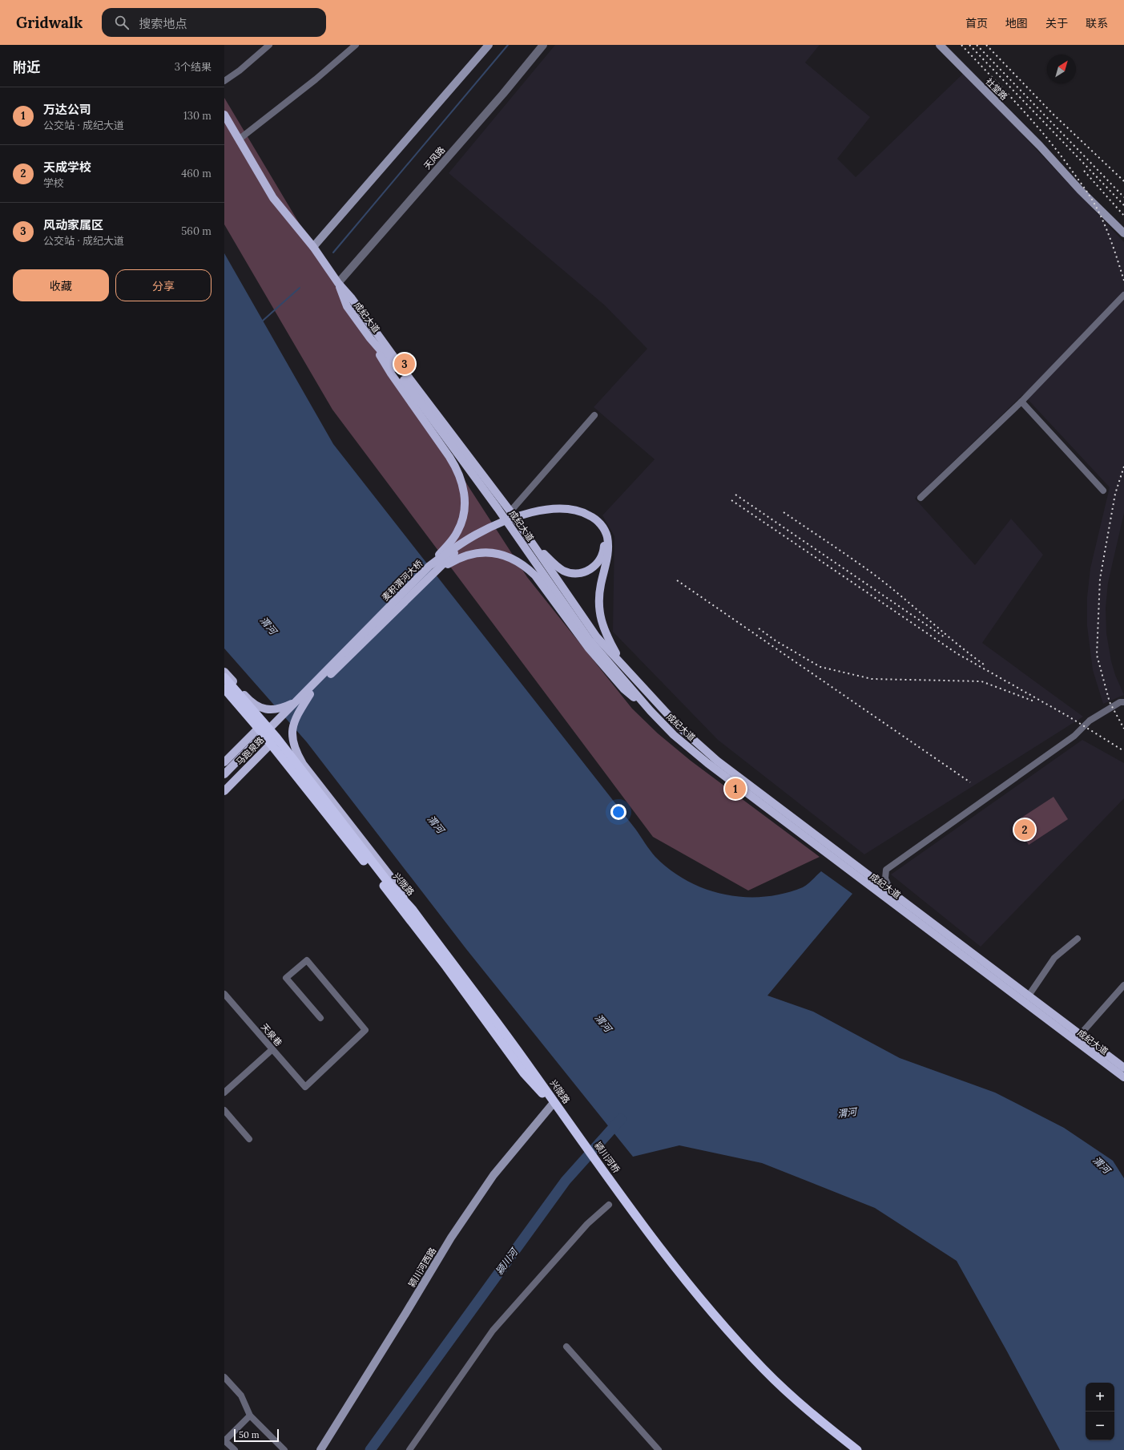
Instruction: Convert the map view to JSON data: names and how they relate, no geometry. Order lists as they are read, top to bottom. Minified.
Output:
{"streets":{"highway":["兴陇路","颍川河桥"],"main road":["社堂路","成纪大道","麦积渭河大桥","马跑泉路","颍川河西路"],"street":["天风路","天泉巷"]},"crossings":[["天风路","成纪大道"],["成纪大道","麦积渭河大桥"],["马跑泉路","兴陇路"],["兴陇路","颍川河桥"],["兴陇路","颍川河西路"]],"water":["渭河","颍川河"],"scale_bar":"50 m","north":"top right","page":{"header":"Gridwalk","search":"搜索地点","nav":["首页","地图","关于","联系"],"heading":["附近","3个结果"],"list":[{"mark":"1","name":"万达公司","note":"公交站 · 成纪大道","value":"130 m"},{"mark":"2","name":"天成学校","note":"学校","value":"460 m"},{"mark":"3","name":"风动家属区","note":"公交站 · 成纪大道","value":"560 m"}],"buttons":["收藏","分享"],"pins":["3","1","2"],"map_buttons":["+","−"],"scale":"50 m"}}
